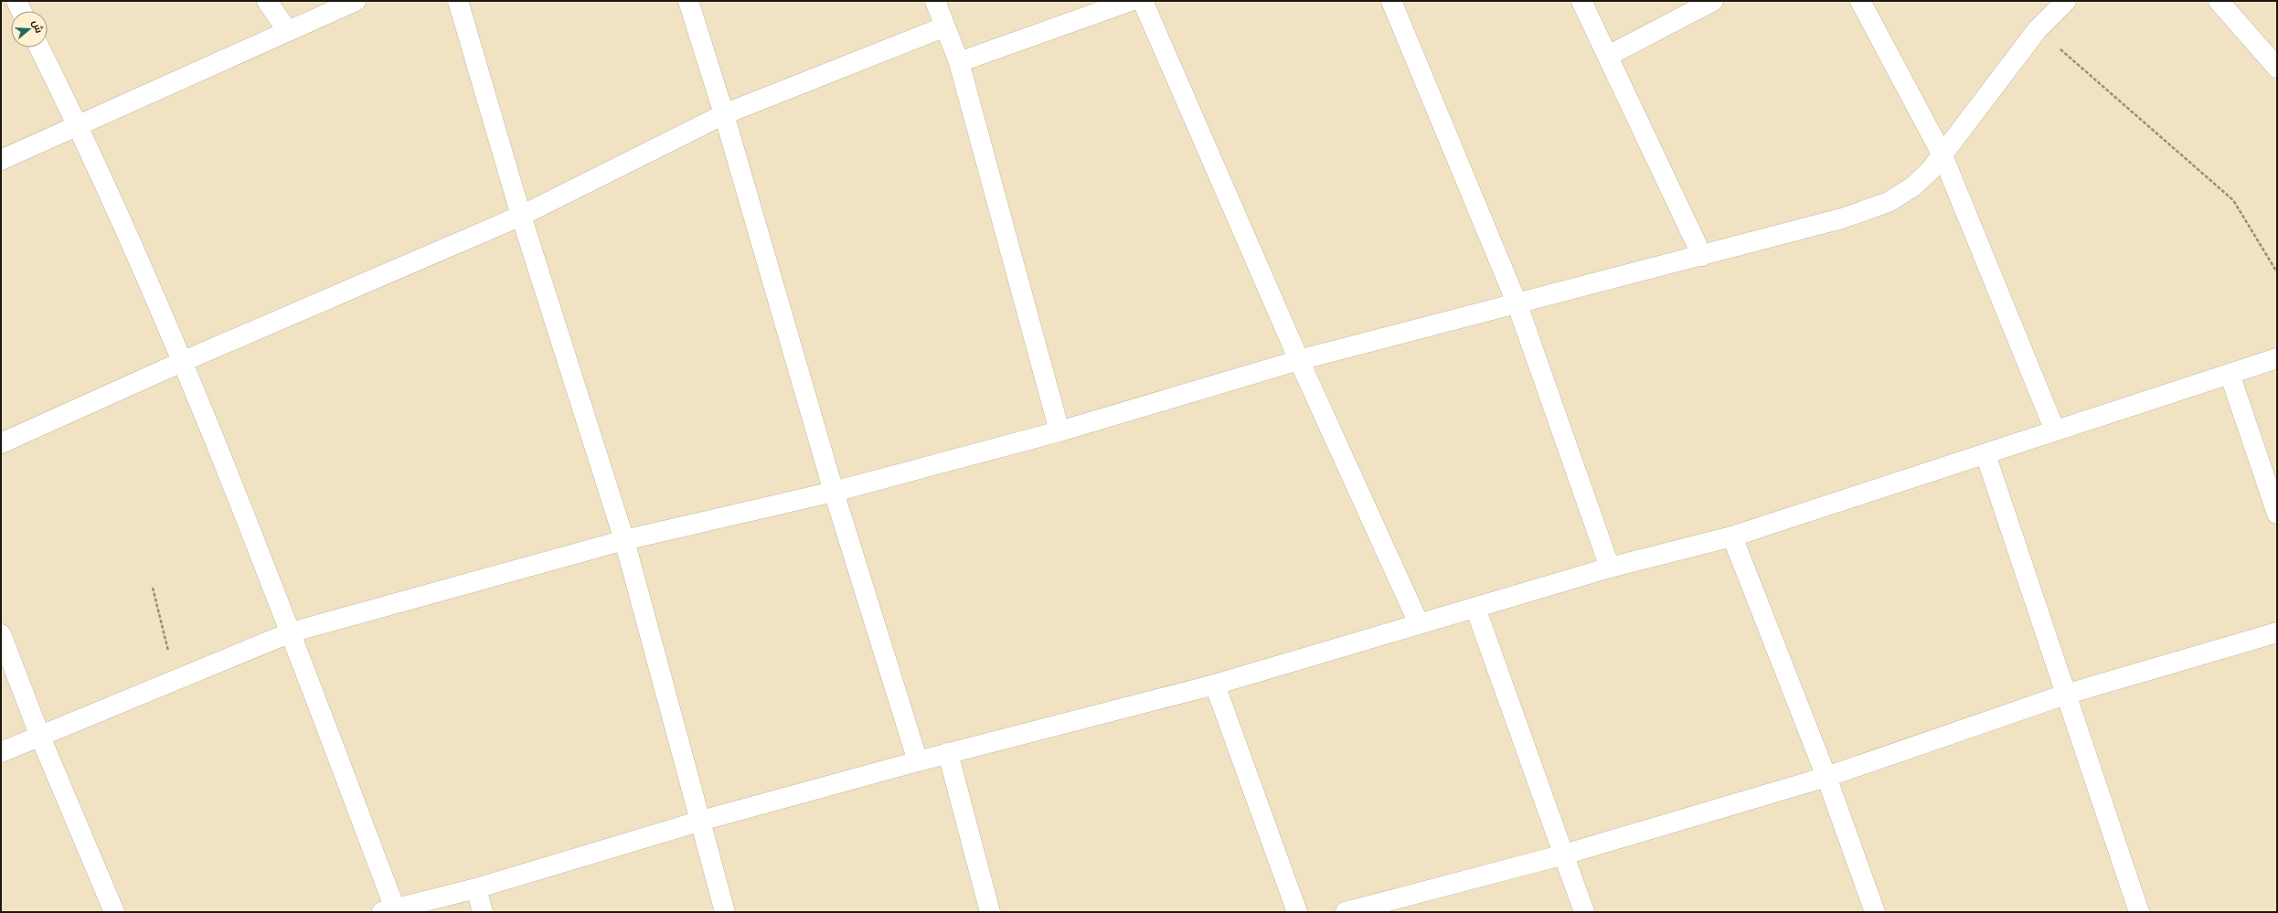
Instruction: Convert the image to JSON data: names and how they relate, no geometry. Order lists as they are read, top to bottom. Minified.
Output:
{"north":"right"}
